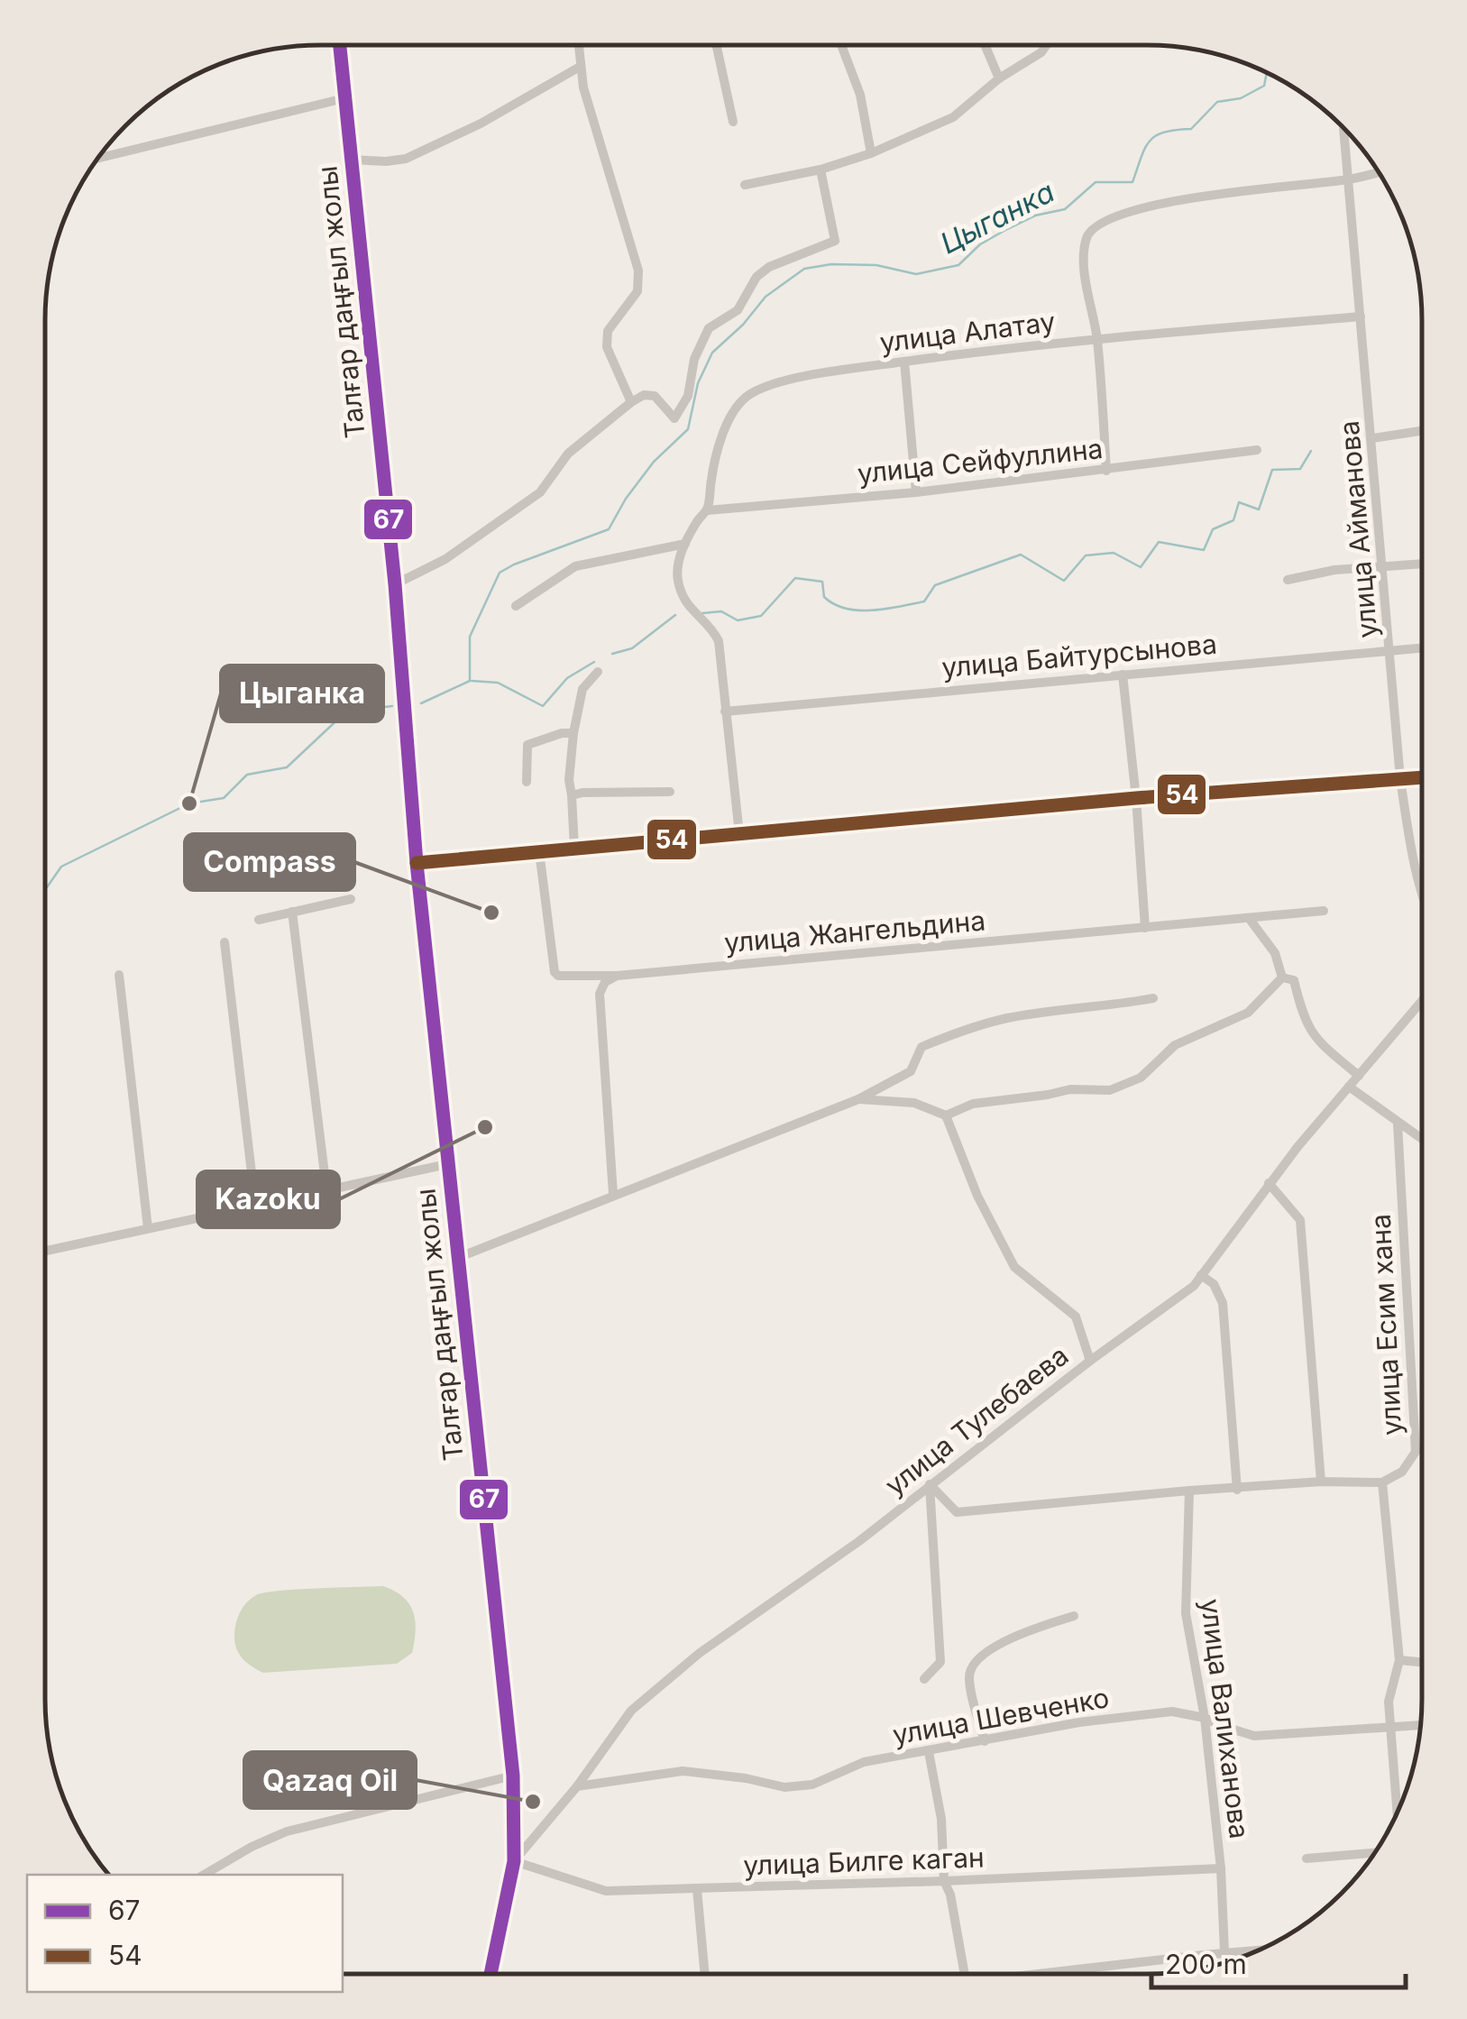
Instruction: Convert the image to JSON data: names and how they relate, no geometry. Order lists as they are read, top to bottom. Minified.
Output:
{"streets":{"main road":["Талғар даңғыл жолы"],"street":["улица Алатау","улица Сейфуллина","улица Айманова","улица Байтурсынова","улица Жангельдина","улица Есим хана","улица Тулебаева","улица Шевченко","улица Валиханова","улица Билге каган"]},"crossings":[["Талғар даңғыл жолы","улица Тулебаева"],["Талғар даңғыл жолы","улица Билге каган"],["улица Алатау","улица Сейфуллина"],["улица Алатау","улица Айманова"],["улица Айманова","улица Байтурсынова"],["улица Тулебаева","улица Шевченко"],["улица Тулебаева","улица Билге каган"],["улица Шевченко","улица Валиханова"],["улица Валиханова","улица Билге каган"]],"water":["Цыганка"],"places":["Цыганка","Compass","Kazoku","Qazaq Oil"],"lines":["transit line 67","transit line 54"],"legend":["67","54"],"scale_bar":"200 m"}
